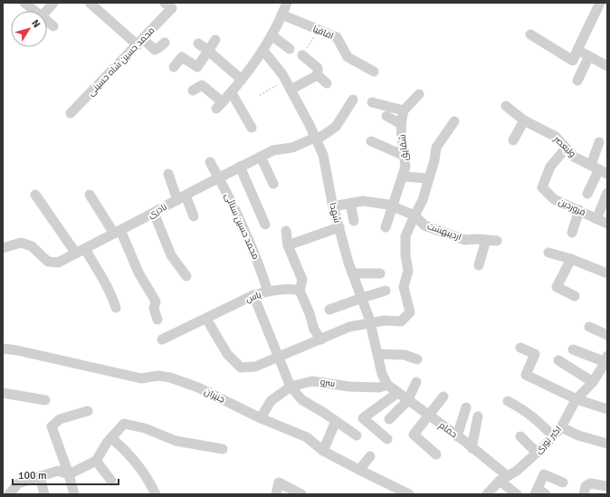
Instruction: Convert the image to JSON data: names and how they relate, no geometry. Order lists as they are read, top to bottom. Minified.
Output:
{"streets":{"street":["اقاقیا","محمد حسین شاه حسینی","ولیعصر","شقایق","فروردین","نادری","شهدا","محمد حسین سنائی","اردیبهشت","یاس","سرو","جنیران","حمام","اکبر نوری"]},"crossings":[["ولیعصر","فروردین"],["شقایق","اردیبهشت"],["نادری","شهدا"],["نادری","محمد حسین سنائی"],["شهدا","اردیبهشت"],["شهدا","سرو"],["شهدا","حمام"],["محمد حسین سنائی","یاس"],["سرو","جنیران"],["سرو","حمام"],["حمام","اکبر نوری"]],"scale_bar":"100 m","north":"top right"}
